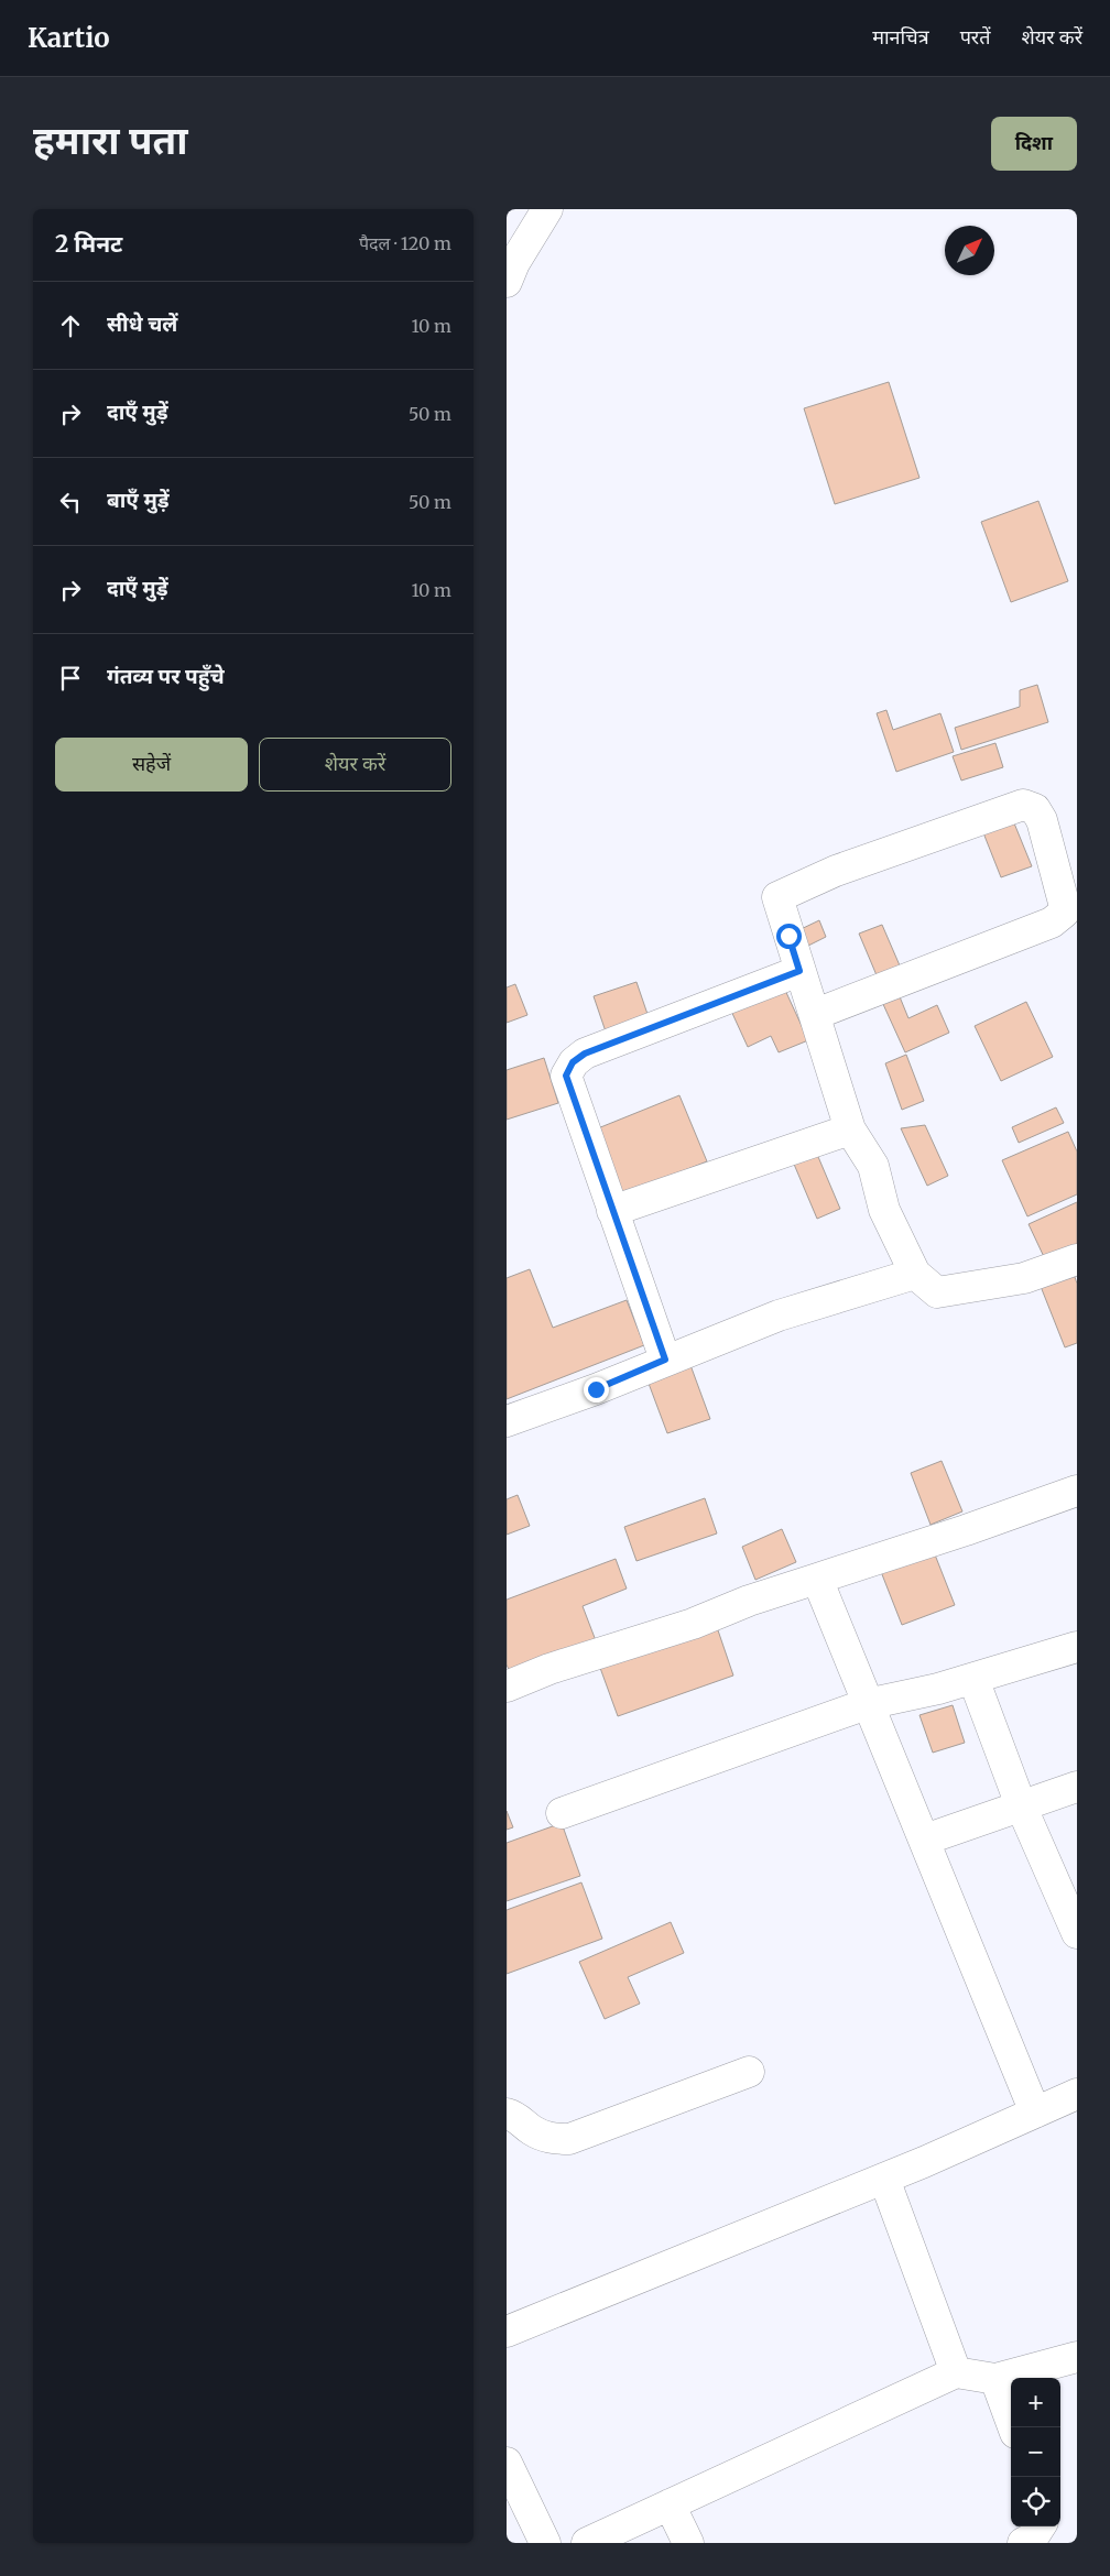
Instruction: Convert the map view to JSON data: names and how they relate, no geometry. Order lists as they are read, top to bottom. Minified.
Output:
{"north":"top right","page":{"header":"Kartio","nav":["मानचित्र","परतें","शेयर करें"],"title":"हमारा पता","buttons":["दिशा",["सहेजें","शेयर करें"]],"heading":["2 मिनट","पैदल · 120 m"],"list":[["सीधे चलें","10 m"],["दाएँ मुड़ें","50 m"],["बाएँ मुड़ें","50 m"],["दाएँ मुड़ें","10 m"],"गंतव्य पर पहुँचे"],"map_buttons":["+","−"]}}
